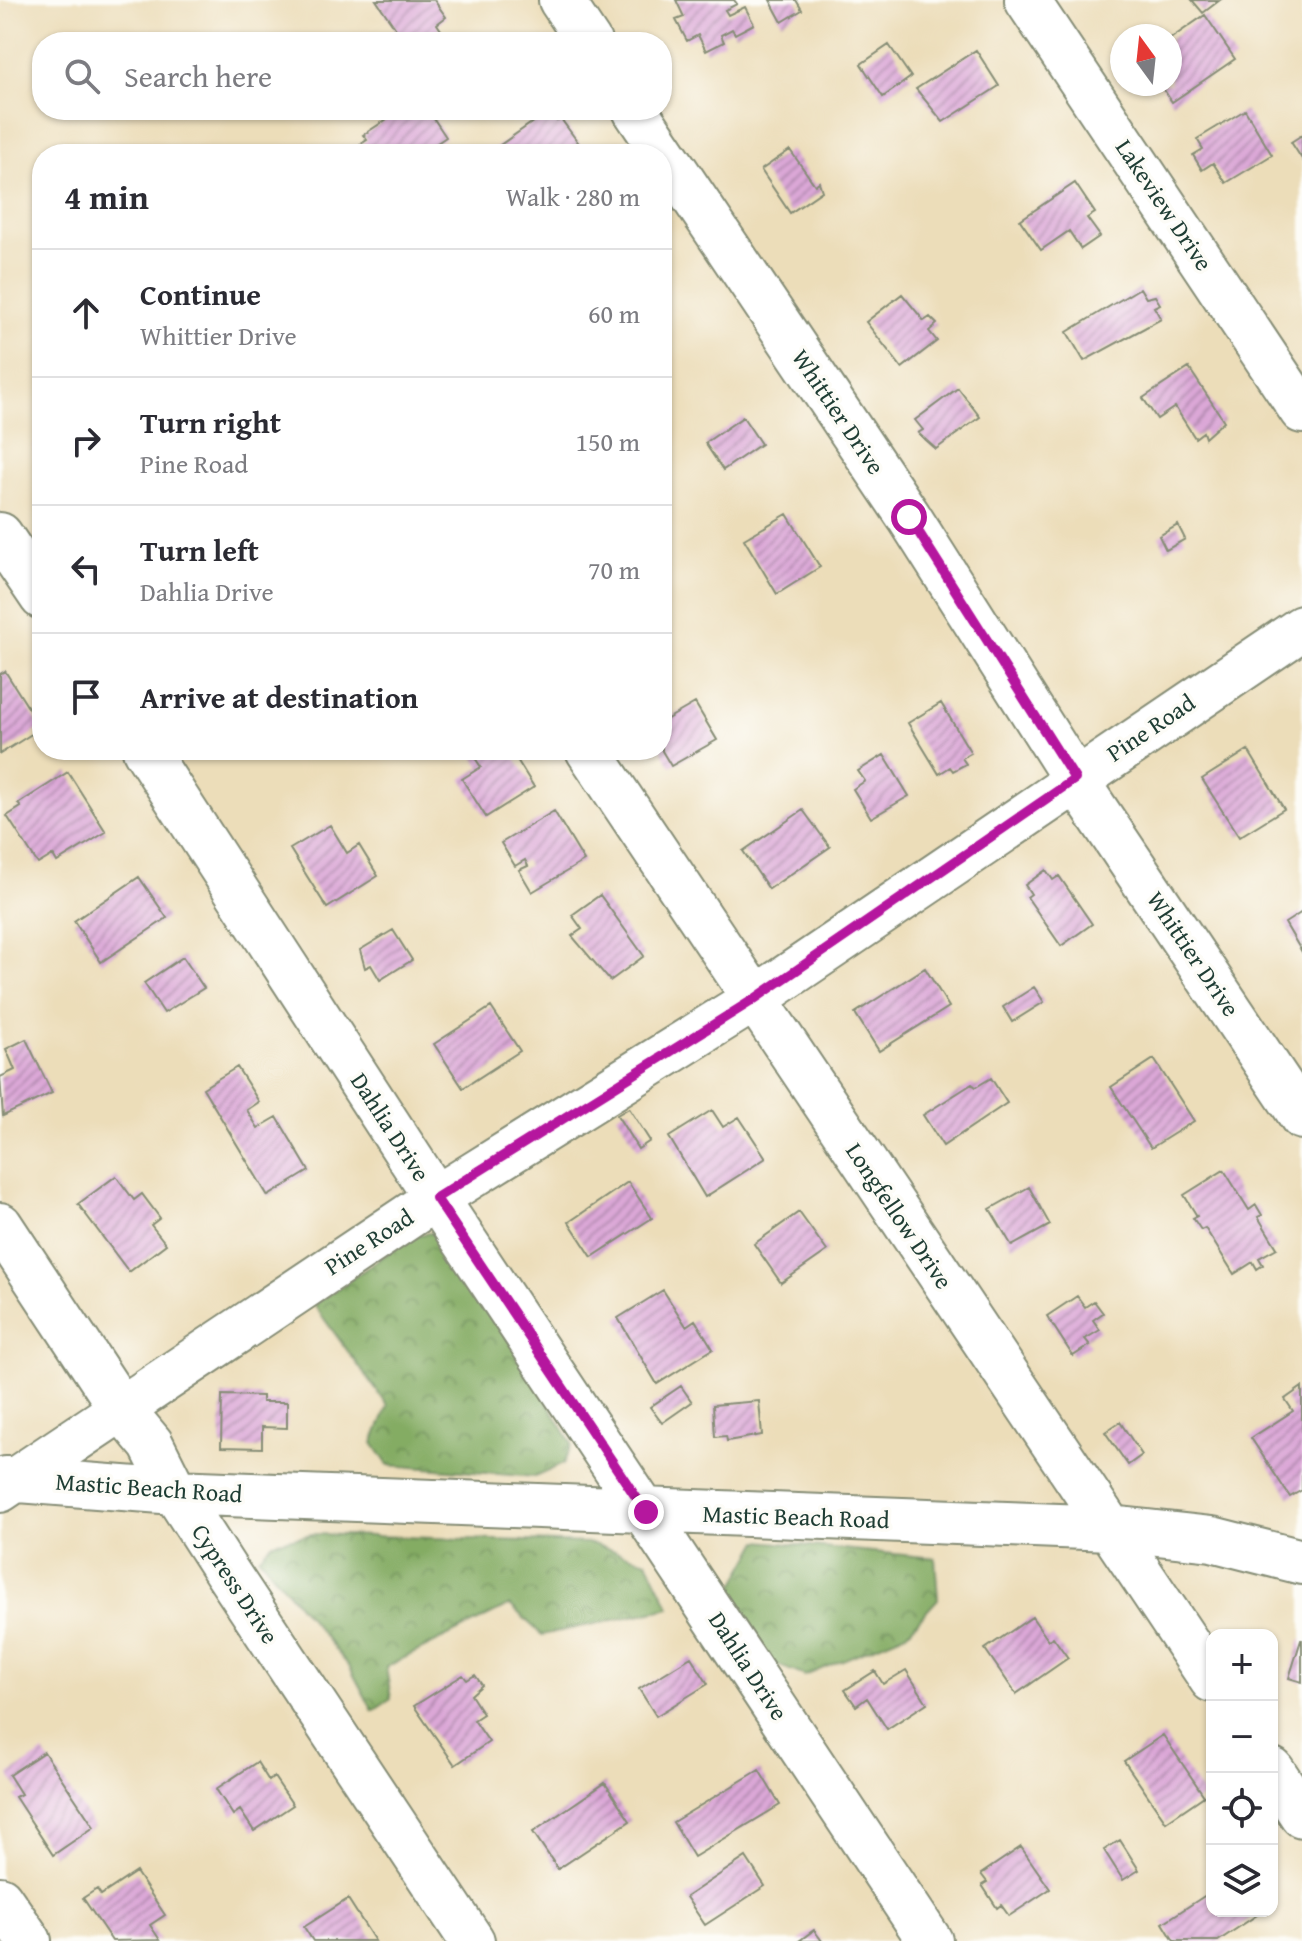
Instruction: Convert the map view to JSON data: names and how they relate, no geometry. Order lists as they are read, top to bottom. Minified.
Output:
{"streets":{"street":["Lakeview Drive","Whittier Drive","Pine Road","Dahlia Drive","Longfellow Drive","Mastic Beach Road","Cypress Drive"]},"crossings":[["Whittier Drive","Pine Road"],["Pine Road","Dahlia Drive"],["Pine Road","Longfellow Drive"],["Pine Road","Mastic Beach Road"],["Pine Road","Cypress Drive"],["Dahlia Drive","Mastic Beach Road"],["Longfellow Drive","Mastic Beach Road"],["Mastic Beach Road","Cypress Drive"]],"north":"top","page":{"search":"Search here","heading":["4 min","Walk · 280 m"],"list":[["Continue","Whittier Drive","60 m"],["Turn right","Pine Road","150 m"],["Turn left","Dahlia Drive","70 m"],"Arrive at destination"],"map_buttons":["+","−"]}}
